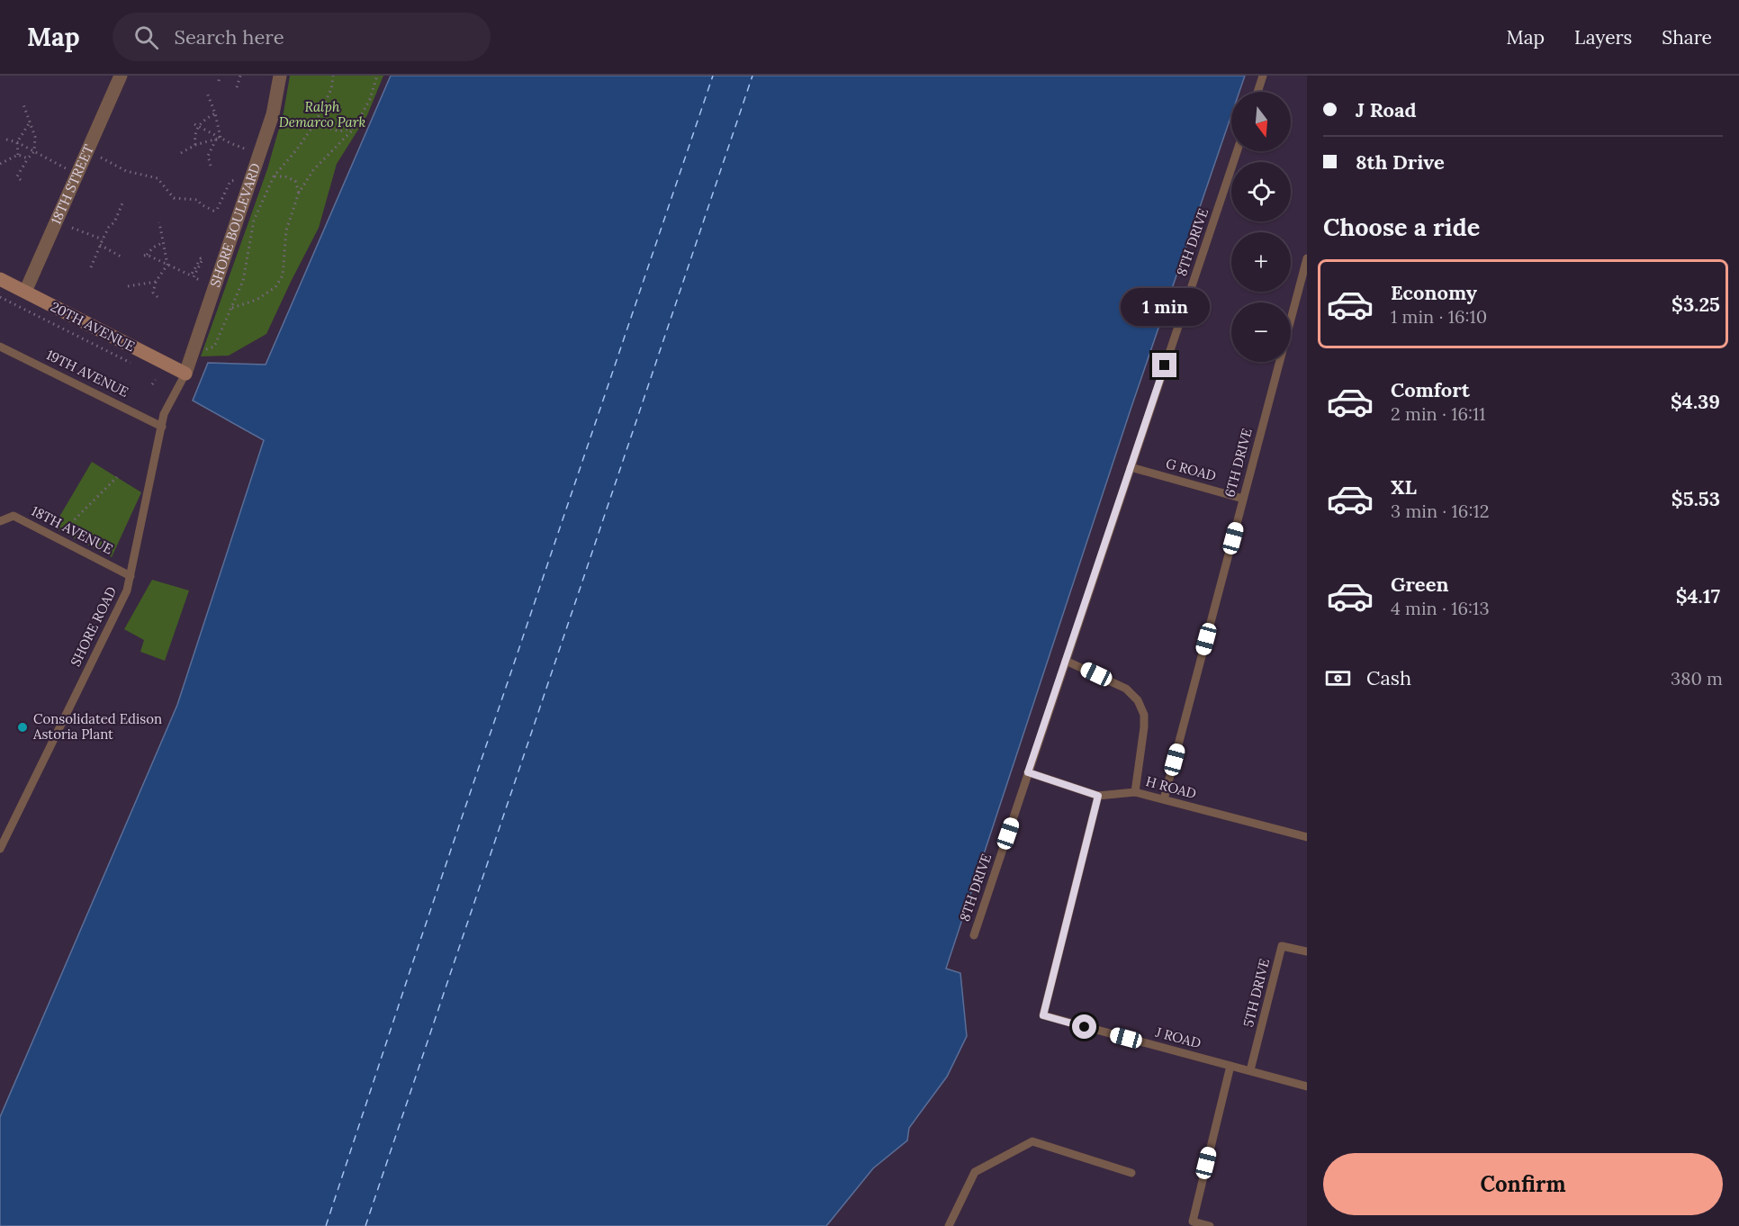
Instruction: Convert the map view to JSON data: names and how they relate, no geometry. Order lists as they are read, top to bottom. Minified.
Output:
{"streets":{"street":["18TH STREET","SHORE BOULEVARD","20TH AVENUE"],"lane":["8TH DRIVE","19TH AVENUE","6TH DRIVE","G ROAD","18TH AVENUE","SHORE ROAD","H ROAD","5TH DRIVE","J ROAD"]},"crossings":[["18TH STREET","20TH AVENUE"],["SHORE BOULEVARD","20TH AVENUE"],["SHORE BOULEVARD","SHORE ROAD"],["8TH DRIVE","G ROAD"],["8TH DRIVE","H ROAD"],["20TH AVENUE","SHORE ROAD"],["19TH AVENUE","SHORE ROAD"],["6TH DRIVE","G ROAD"],["6TH DRIVE","H ROAD"],["18TH AVENUE","SHORE ROAD"],["H ROAD","J ROAD"],["5TH DRIVE","J ROAD"]],"parks":["Ralph Demarco Park"],"places":["Consolidated Edison Astoria Plant"],"north":"bottom","page":{"header":"Map","search":"Search here","nav":["Map","Layers","Share"],"banner":["J Road","8th Drive"],"map_buttons":["+","−"],"heading":"Choose a ride","list":[{"name":"Economy","note":"1 min · 16:10","value":"$3.25"},{"name":"Comfort","note":"2 min · 16:11","value":"$4.39"},{"name":"XL","note":"3 min · 16:12","value":"$5.53"},{"name":"Green","note":"4 min · 16:13","value":"$4.17"}],"bubble":"1 min","pay":["Cash","380 m"],"buttons":"Confirm"}}
